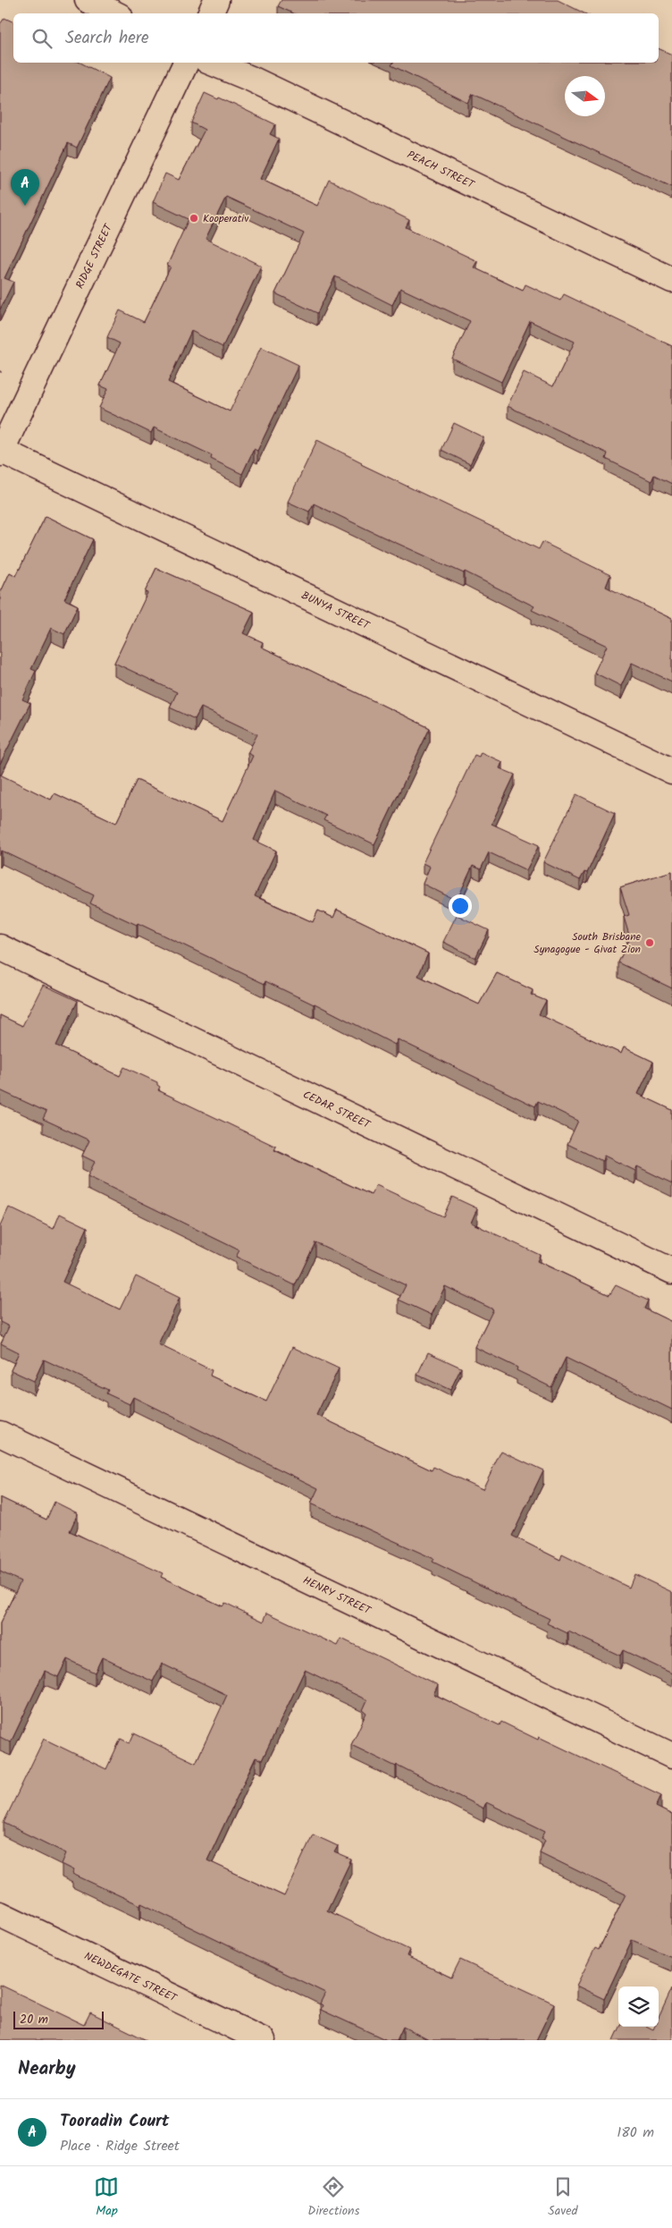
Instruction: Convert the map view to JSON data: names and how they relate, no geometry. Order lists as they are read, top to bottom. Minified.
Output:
{"streets":{"street":["PEACH STREET","RIDGE STREET","BUNYA STREET","CEDAR STREET","HENRY STREET","NEWDEGATE STREET"]},"crossings":[["RIDGE STREET","BUNYA STREET"]],"places":["Kooperativ","South Brisbane Synagogue - Givat Zion"],"scale_bar":"20 m","north":"right","page":{"search":"Search here","pins":"A","scale":"20 m","heading":"Nearby","list":[{"mark":"A","name":"Tooradin Court","note":"Place · Ridge Street","value":"180 m"}],"nav":["Map","Directions","Saved"]}}
